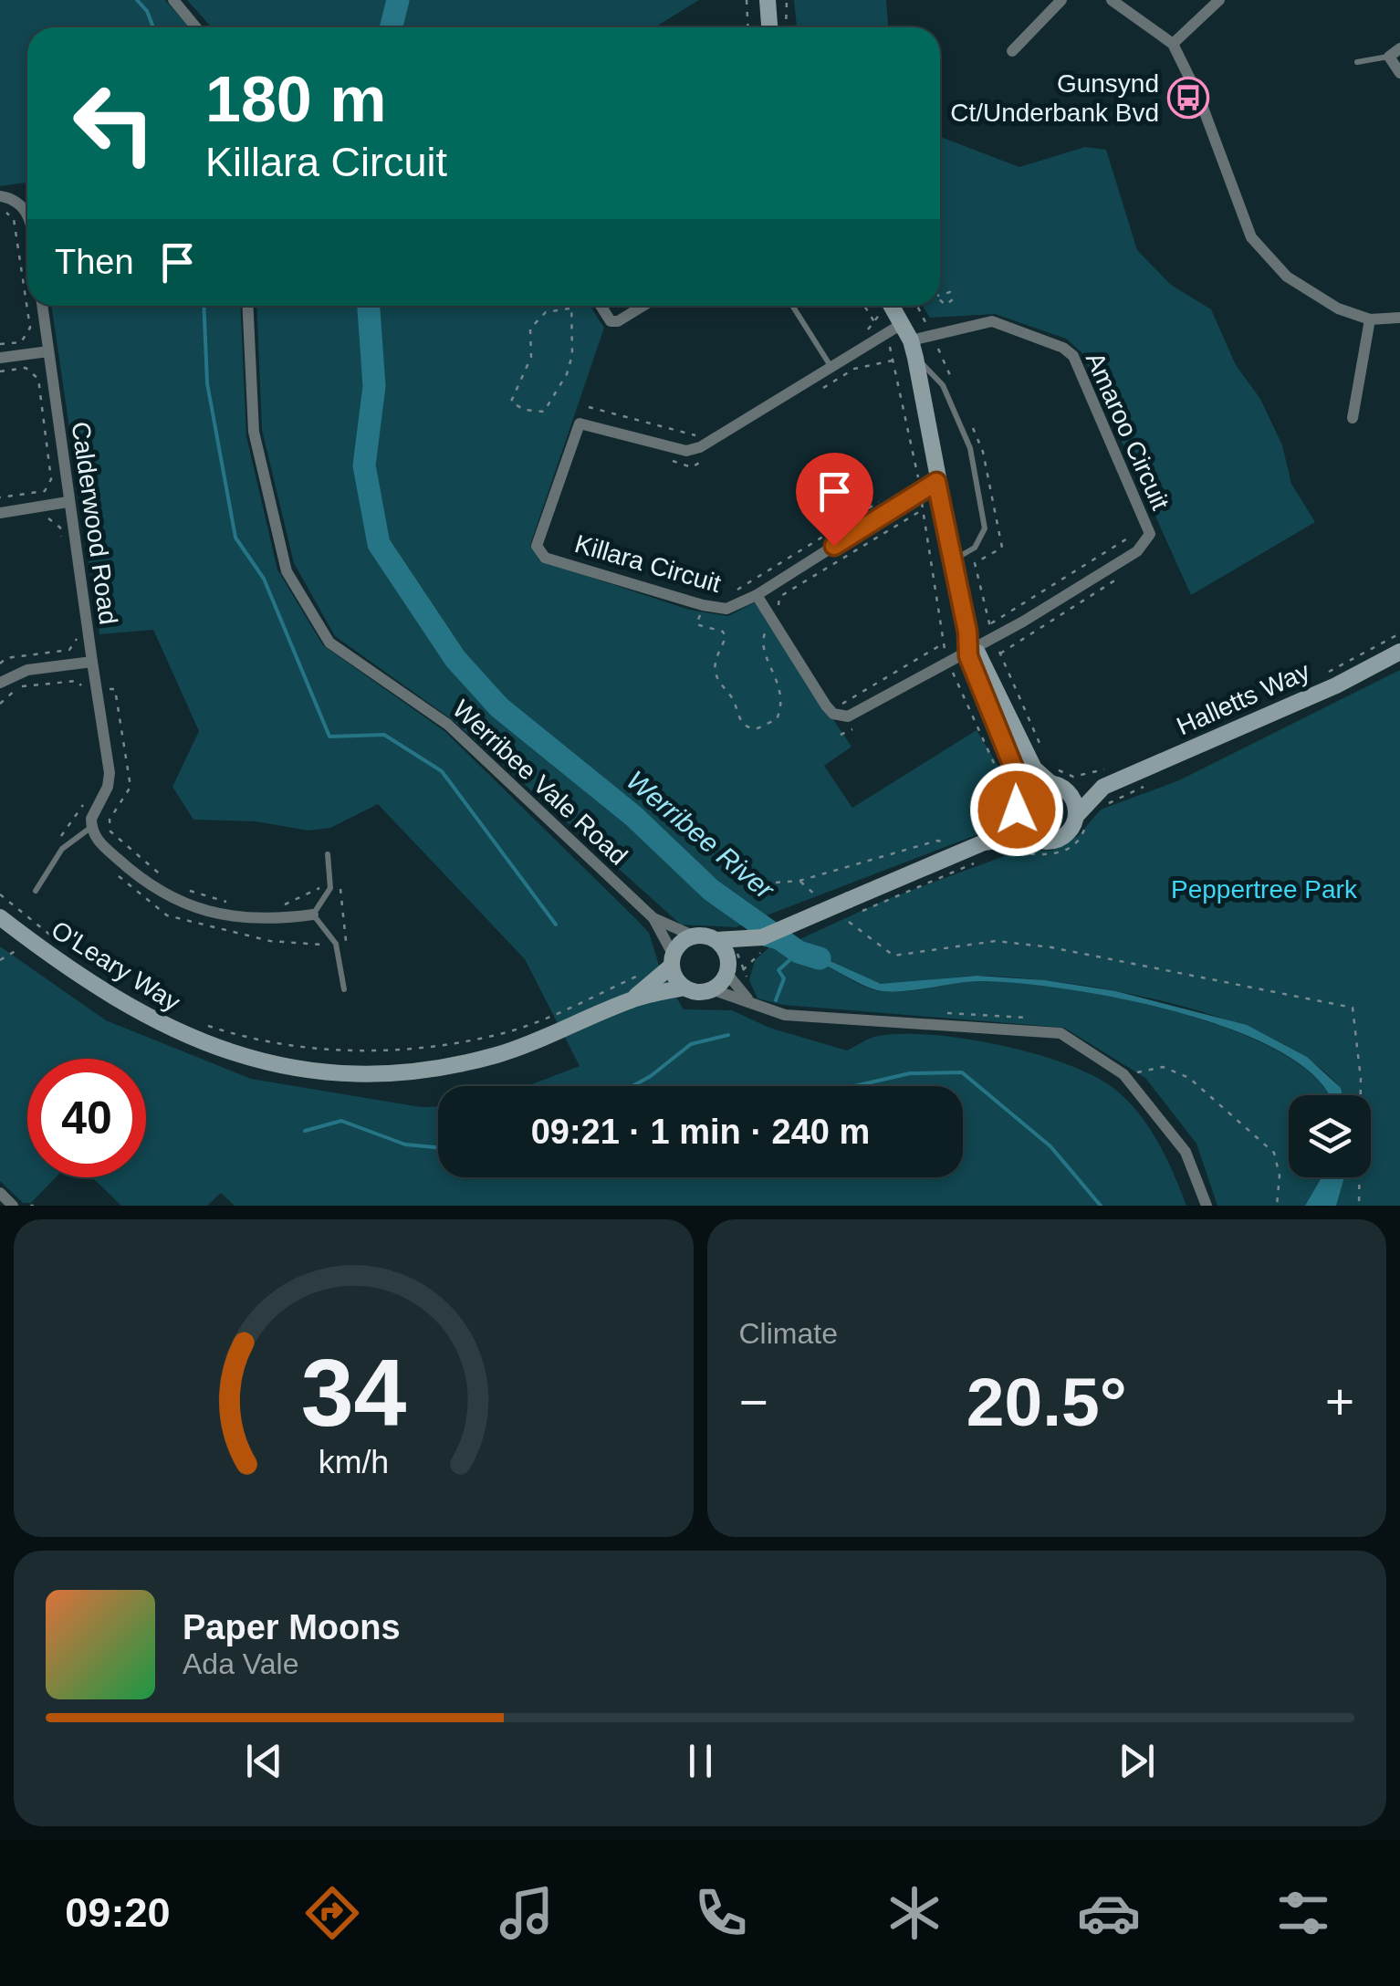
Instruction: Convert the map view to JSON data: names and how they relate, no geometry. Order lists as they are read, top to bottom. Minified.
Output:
{"streets":{"street":["Amaroo Circuit","Calderwood Road","Killara Circuit","Halletts Way","Werribee Vale Road","O'Leary Way"]},"crossings":[["Werribee Vale Road","O'Leary Way"]],"water":["Werribee River"],"parks":["Peppertree Park"],"places":{"bus stop":["Gunsynd Ct/Underbank Bvd"]},"page":{"turn":["180 m","Killara Circuit"],"then":"Then","limit":"40","trip":"09:21 · 1 min · 240 m","tile":"Climate","heat":["−","20.5°","+"],"song":["Paper Moons","Ada Vale"],"tabs":"09:20","gauge":["34","km/h"]}}
